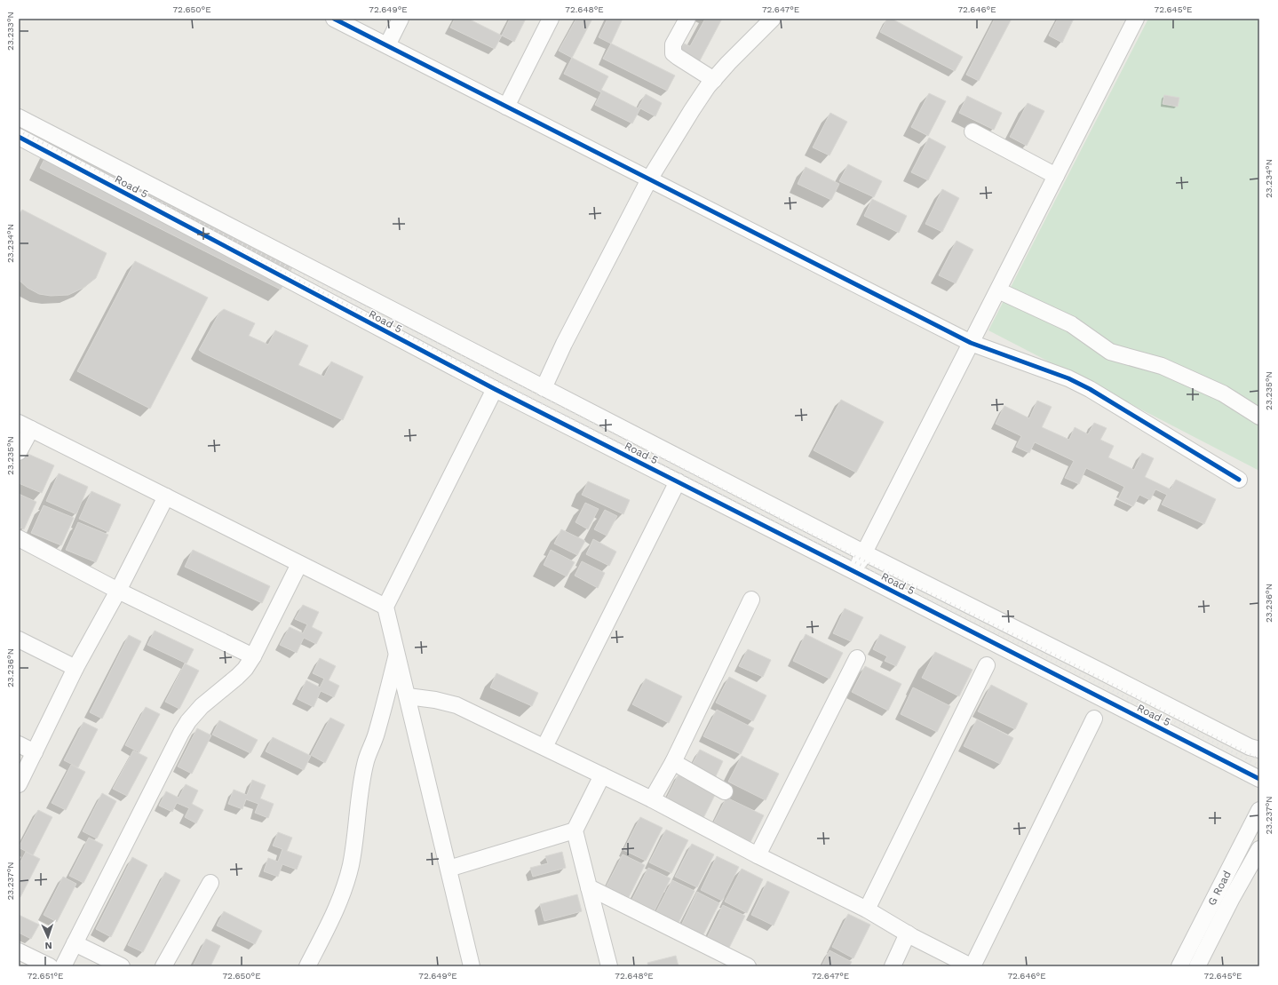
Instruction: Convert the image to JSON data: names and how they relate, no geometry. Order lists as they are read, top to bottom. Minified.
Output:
{"streets":{"street":["Road 5","G Road"]},"north":"bottom","coordinates":["72.650°E","72.649°E","72.648°E","72.647°E","72.646°E","72.645°E","23.233°N","23.234°N","23.235°N","23.236°N","23.237°N","72.651°E"]}
